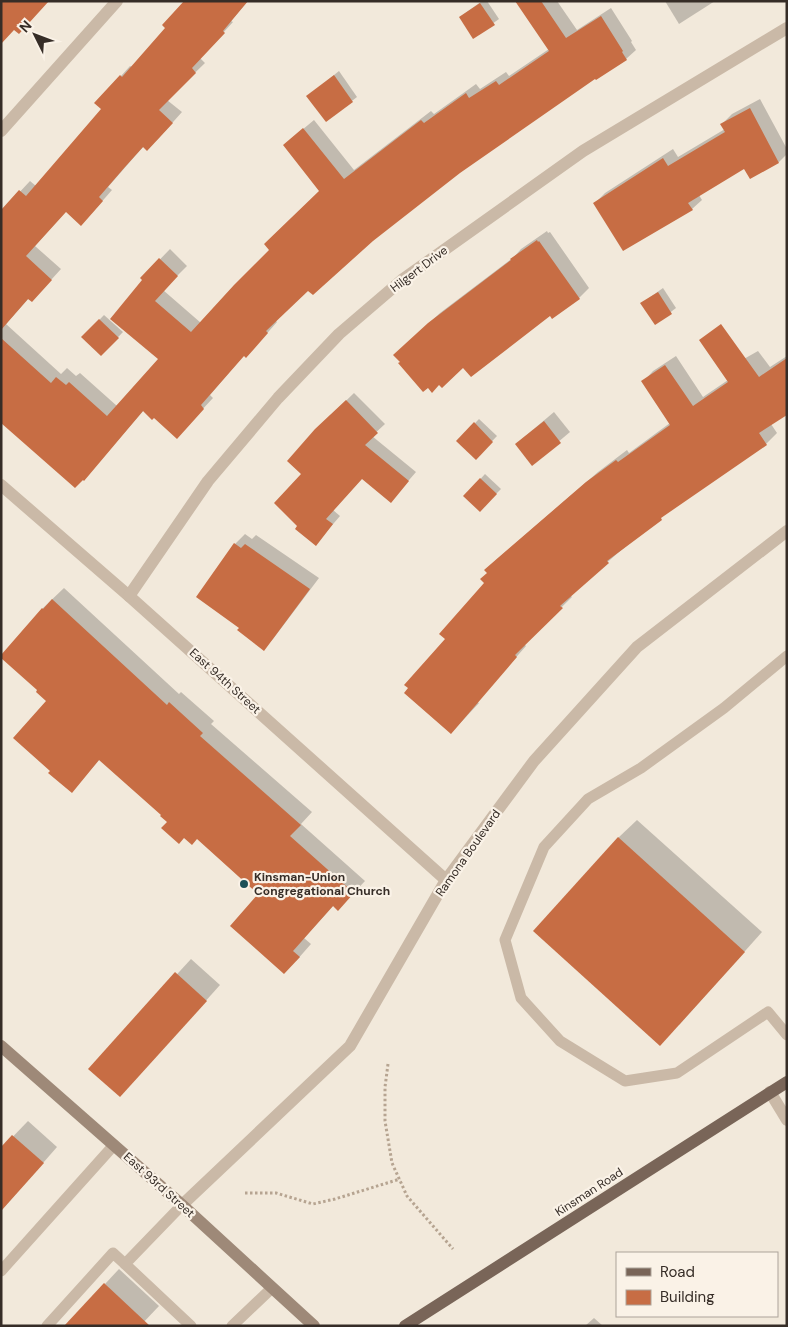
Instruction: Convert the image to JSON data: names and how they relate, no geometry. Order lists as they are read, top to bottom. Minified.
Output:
{"streets":{"main road":["East 93rd Street","Kinsman Road"],"street":["Hilgert Drive","East 94th Street","Ramona Boulevard"]},"crossings":[["Hilgert Drive","East 94th Street"],["East 94th Street","Ramona Boulevard"],["Ramona Boulevard","East 93rd Street"]],"places":["Kinsman-Union Congregational Church"],"legend":["Road","Building"],"north":"top left"}
